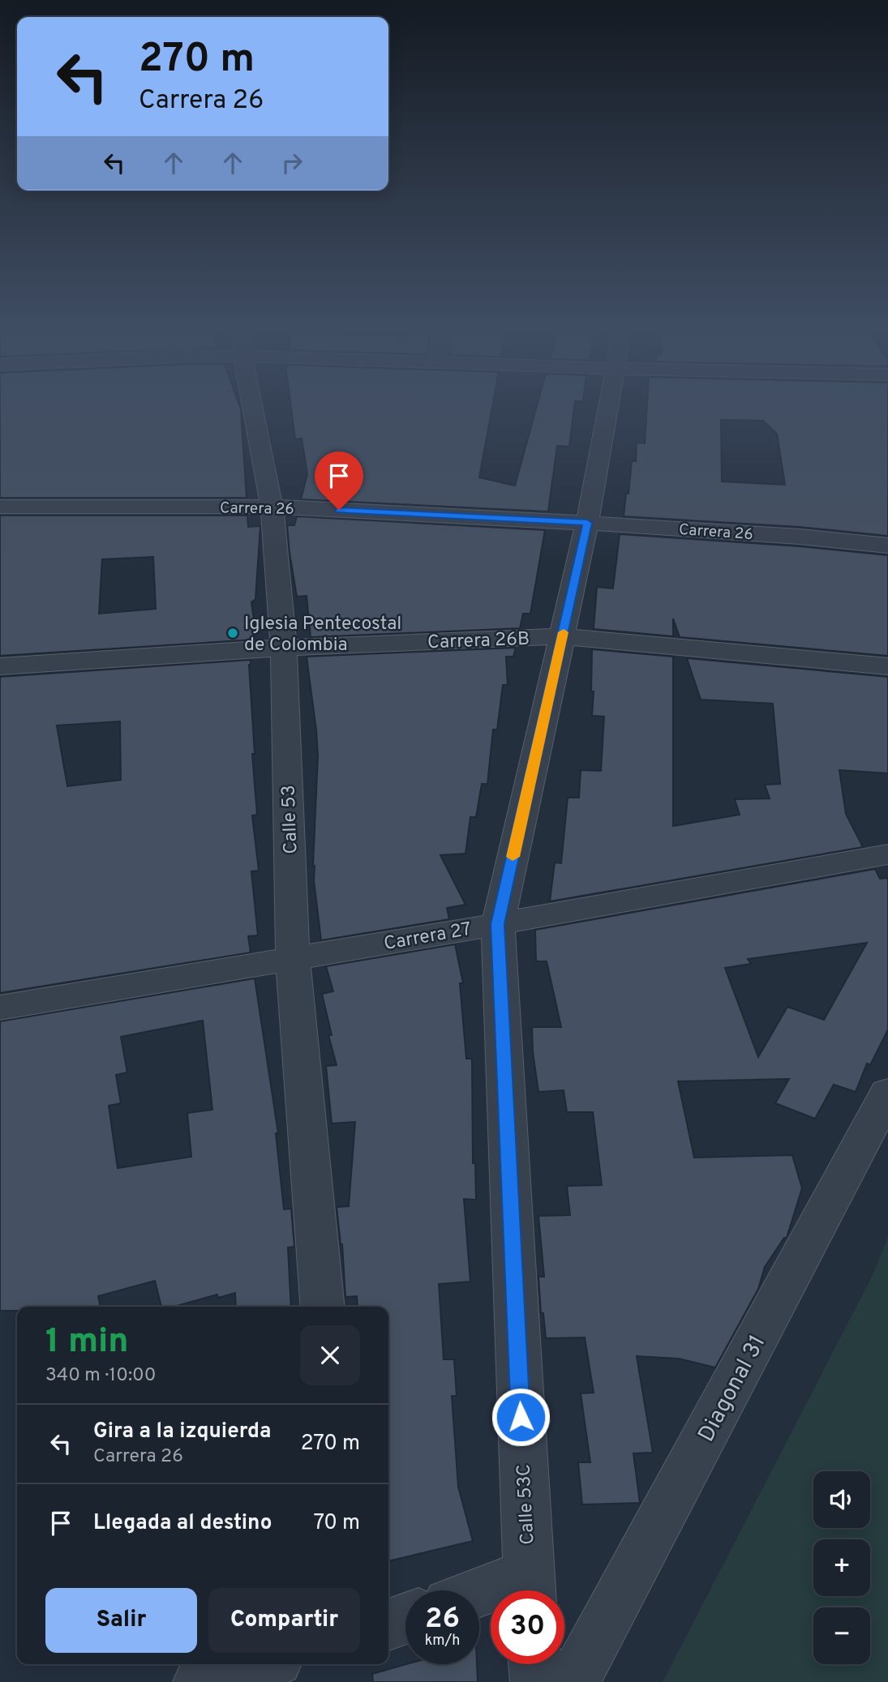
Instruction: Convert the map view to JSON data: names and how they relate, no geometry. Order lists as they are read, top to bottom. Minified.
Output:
{"streets":{"street":["Carrera 26","Carrera 26B","Calle 53","Carrera 27","Diagonal 31","Calle 53C"]},"crossings":[["Carrera 26","Calle 53"],["Carrera 26","Calle 53C"],["Carrera 26B","Calle 53"],["Carrera 26B","Calle 53C"],["Calle 53","Carrera 27"],["Carrera 27","Calle 53C"]],"places":["Iglesia Pentecostal de Colombia"],"page":{"turn":["270 m","Carrera 26"],"heading":["1 min","340 m · 10:00"],"list":[{"name":"Gira a la izquierda","note":"Carrera 26","value":"270 m"},{"name":"Llegada al destino","value":"70 m"}],"map_buttons":["+","−"],"buttons":["Salir","Compartir"],"speed":"26 km/h","limit":"30"}}
